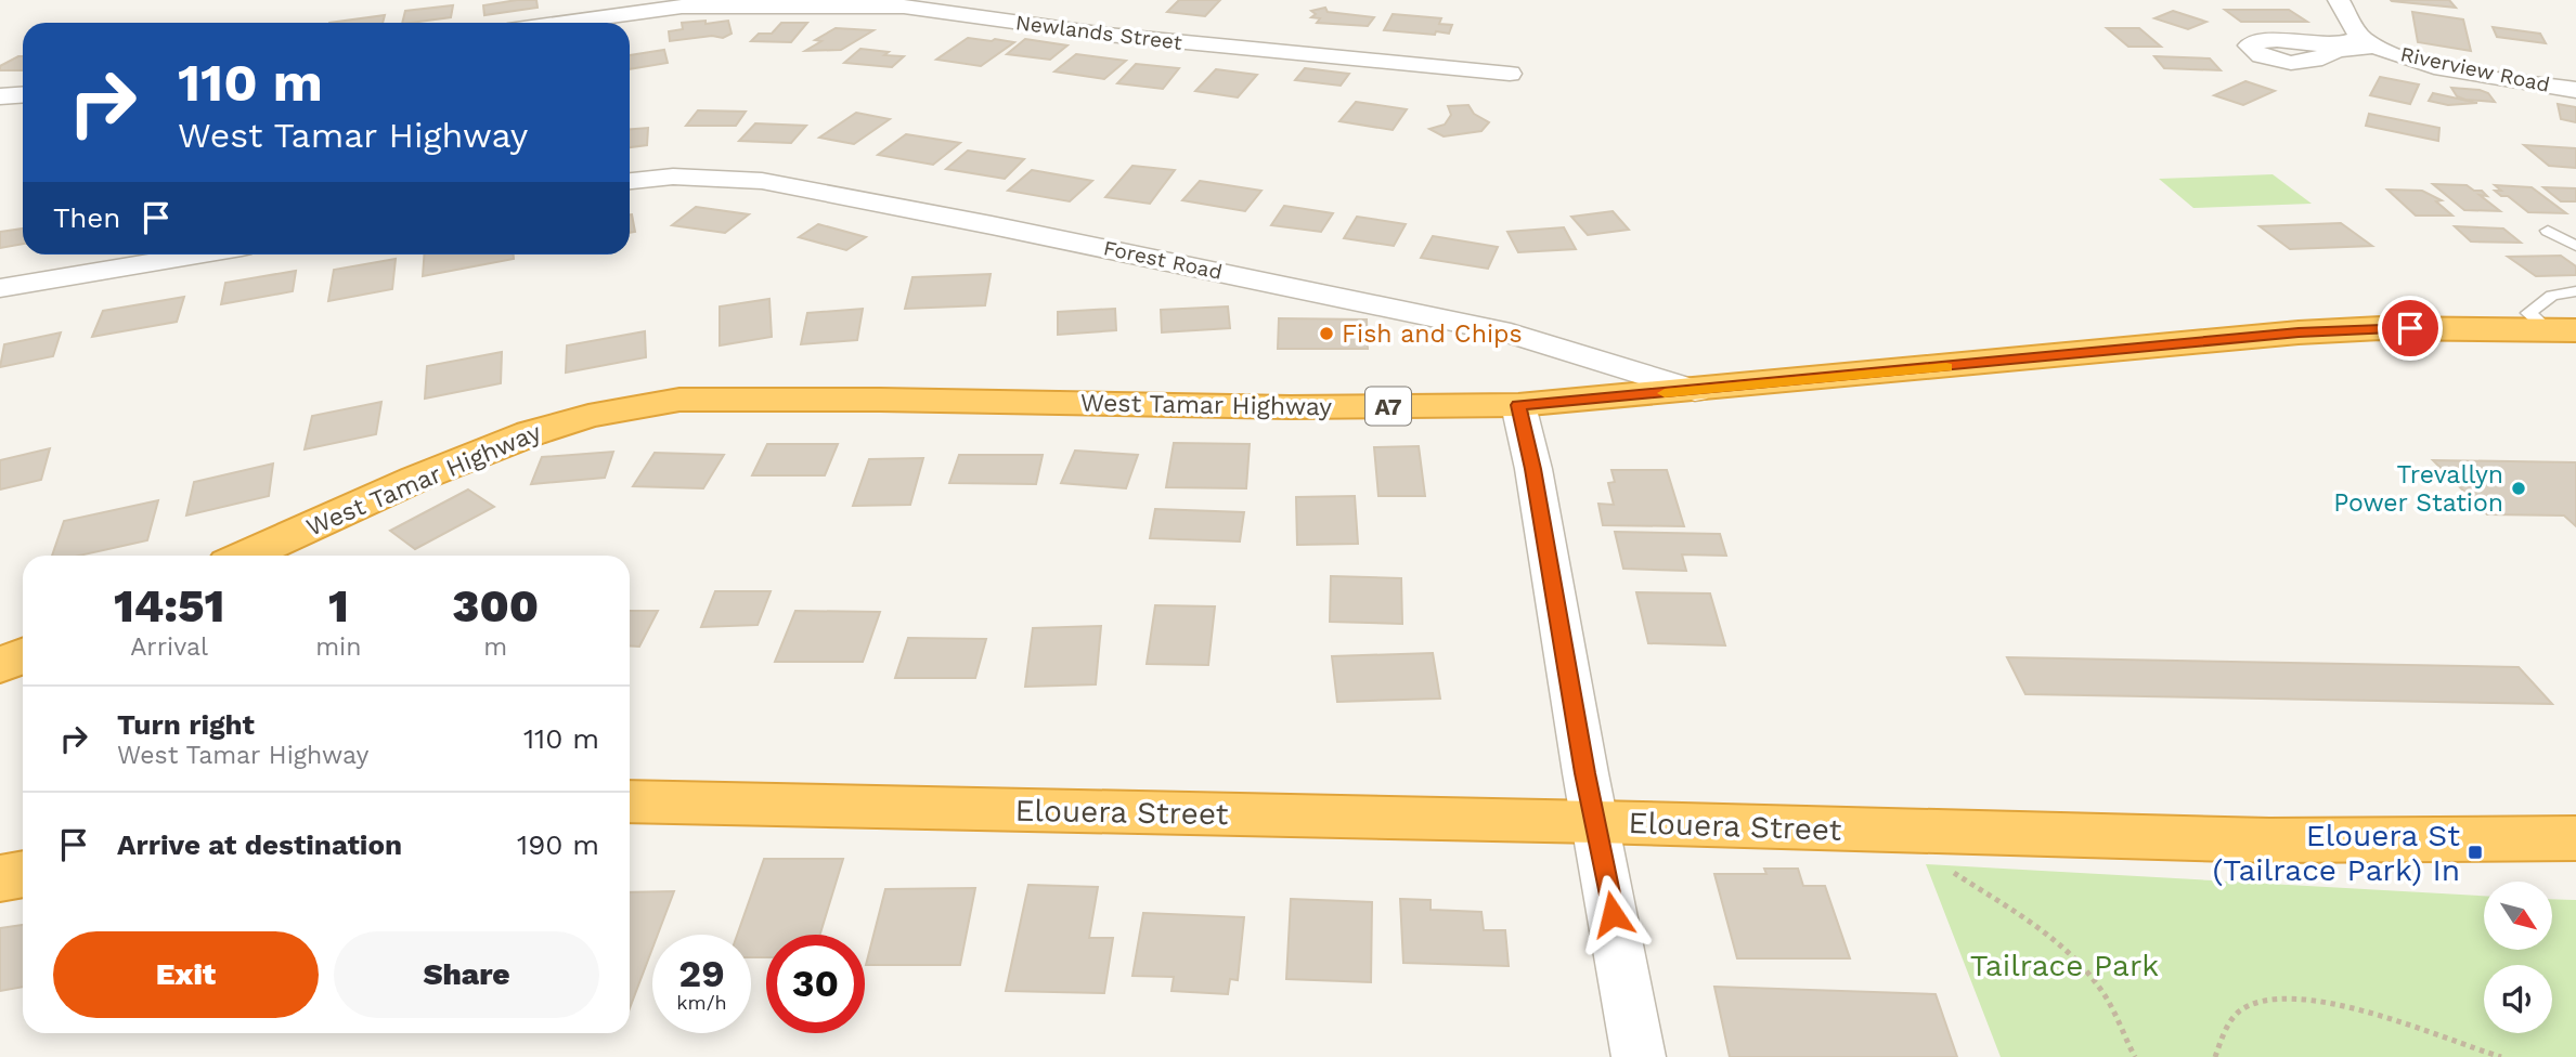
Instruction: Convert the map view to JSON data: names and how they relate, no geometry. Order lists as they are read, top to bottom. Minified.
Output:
{"streets":{"highway":["West Tamar Highway","A7","Elouera Street"],"street":["Newlands Street","Riverview Road","Forest Road"]},"crossings":[["Forest Road","West Tamar Highway"]],"parks":["Tailrace Park"],"places":{"other":["Fish and Chips","Trevallyn Power Station"],"transit":["Elouera St (Tailrace Park) In"]},"north":"bottom right","page":{"turn":["110 m","West Tamar Highway"],"then":"Then","eta":["14:51","Arrival","1","min","300","m"],"list":[{"name":"Turn right","note":"West Tamar Highway","value":"110 m"},{"name":"Arrive at destination","value":"190 m"}],"buttons":["Exit","Share"],"speed":"29 km/h","limit":"30"}}
